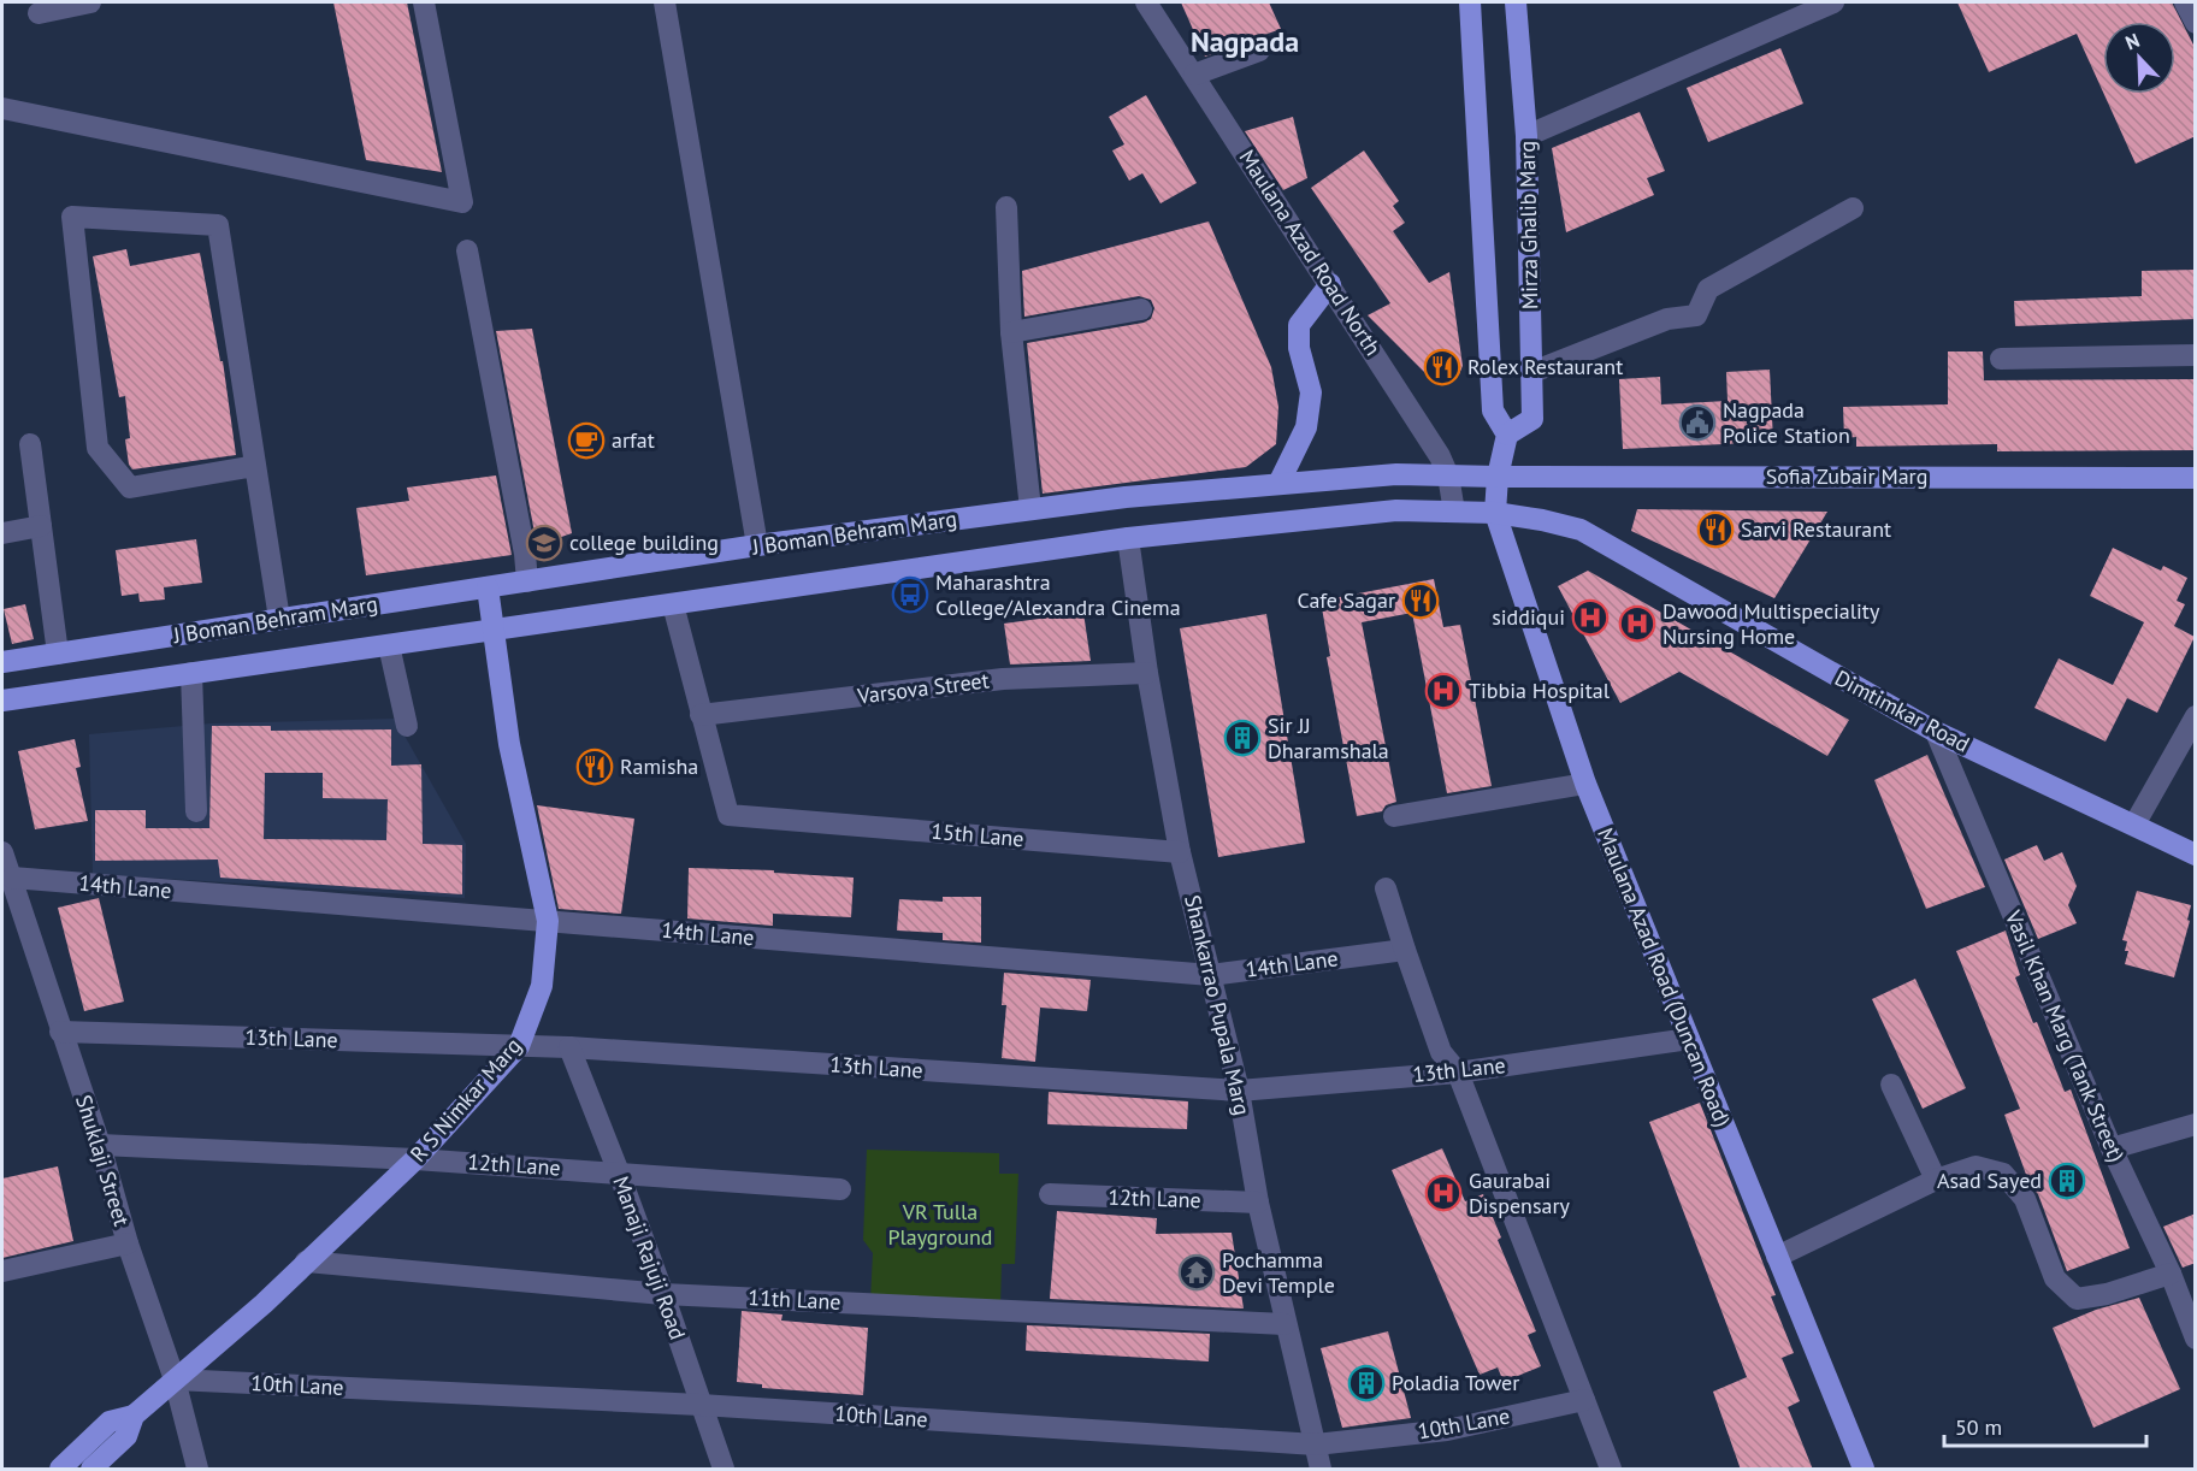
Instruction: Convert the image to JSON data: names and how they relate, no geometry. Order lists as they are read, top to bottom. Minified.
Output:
{"streets":{"main road":["Mirza Ghalib Marg","Sofia Zubair Marg","J Boman Behram Marg","Dimtimkar Road","Maulana Azad Road (Duncan Road)","R S Nimkar Marg"],"street":["Maulana Azad Road North","Varsova Street","15th Lane","14th Lane","Shankarrao Pupala Marg","Vasil Khan Marg (Tank Street)","13th Lane","Shuklaji Street","12th Lane","Manaji Rajuji Road","11th Lane","10th Lane"]},"crossings":[["Maulana Azad Road North","J Boman Behram Marg"],["Sofia Zubair Marg","J Boman Behram Marg"],["Sofia Zubair Marg","Maulana Azad Road (Duncan Road)"],["J Boman Behram Marg","Dimtimkar Road"],["J Boman Behram Marg","Maulana Azad Road (Duncan Road)"],["J Boman Behram Marg","Shankarrao Pupala Marg"],["J Boman Behram Marg","R S Nimkar Marg"],["Varsova Street","15th Lane"],["Varsova Street","Shankarrao Pupala Marg"],["Dimtimkar Road","Maulana Azad Road (Duncan Road)"],["Dimtimkar Road","Vasil Khan Marg (Tank Street)"],["15th Lane","Shankarrao Pupala Marg"],["14th Lane","Shankarrao Pupala Marg"],["14th Lane","R S Nimkar Marg"],["14th Lane","Shuklaji Street"],["Maulana Azad Road (Duncan Road)","13th Lane"],["Shankarrao Pupala Marg","13th Lane"],["Shankarrao Pupala Marg","12th Lane"],["Shankarrao Pupala Marg","11th Lane"],["Shankarrao Pupala Marg","10th Lane"],["13th Lane","R S Nimkar Marg"],["13th Lane","Shuklaji Street"],["13th Lane","Manaji Rajuji Road"],["R S Nimkar Marg","Shuklaji Street"],["R S Nimkar Marg","12th Lane"],["R S Nimkar Marg","11th Lane"],["R S Nimkar Marg","10th Lane"],["Shuklaji Street","12th Lane"],["Shuklaji Street","10th Lane"],["12th Lane","Manaji Rajuji Road"],["Manaji Rajuji Road","11th Lane"],["Manaji Rajuji Road","10th Lane"]],"districts":["Nagpada"],"parks":["VR Tulla Playground"],"places":{"restaurant":["Rolex Restaurant","Sarvi Restaurant","Cafe Sagar","Ramisha"],"public building":["Nagpada Police Station"],"cafe":["arfat"],"school or university":["college building"],"bus stop":["Maharashtra College/Alexandra Cinema"],"hospital":["siddiqui","Dawood Multispeciality Nursing Home","Tibbia Hospital","Gaurabai Dispensary"],"building":["Sir JJ Dharamshala","Asad Sayed","Poladia Tower"],"temple":["Pochamma Devi Temple"]},"scale_bar":"50 m","north":"top left"}
